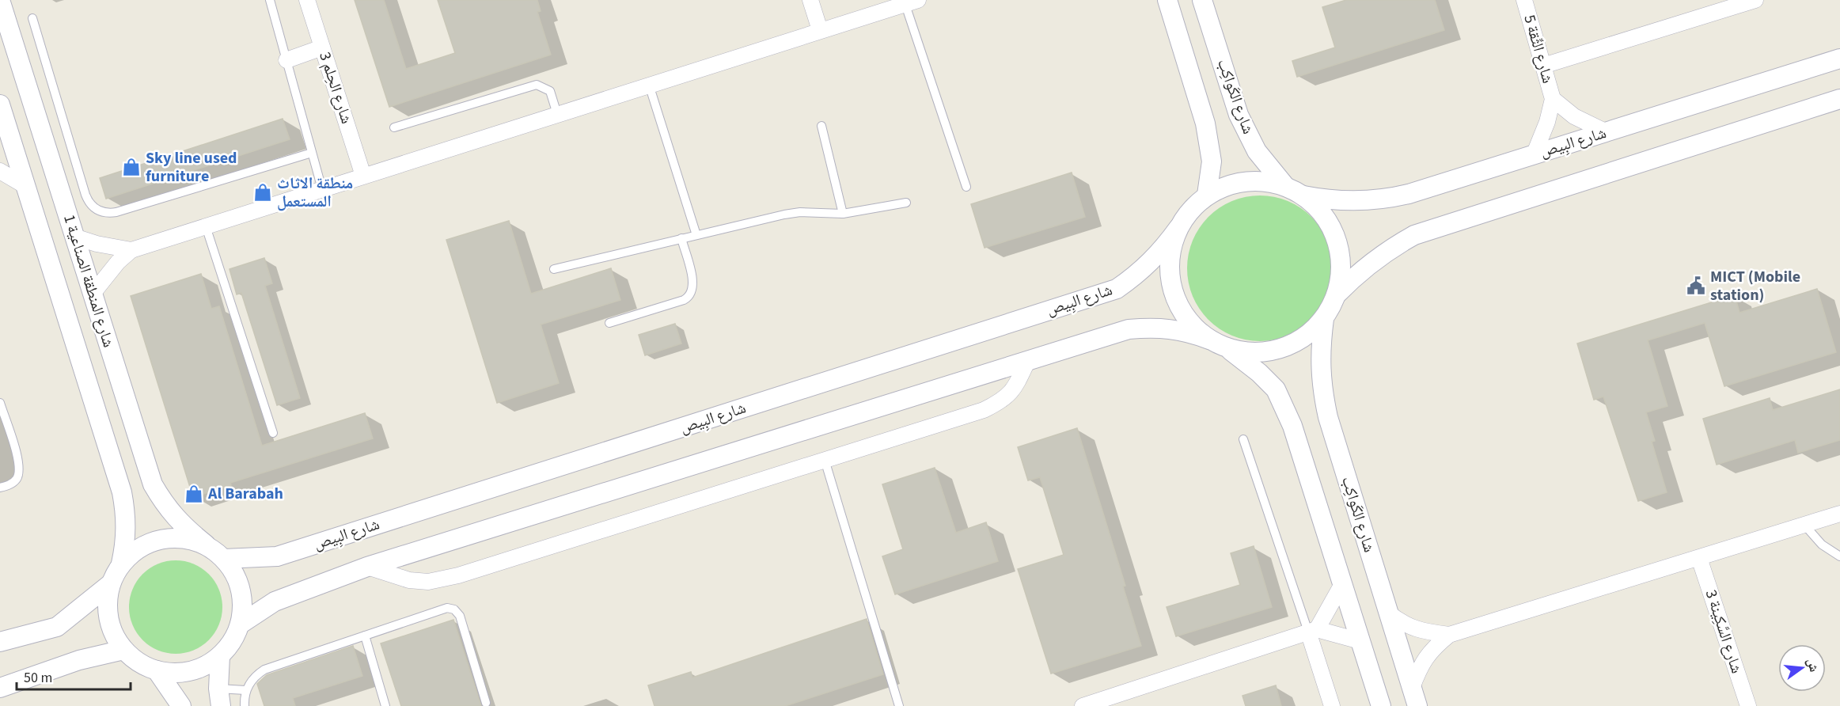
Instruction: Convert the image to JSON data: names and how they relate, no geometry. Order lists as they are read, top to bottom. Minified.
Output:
{"streets":{"street":["شارع الثِّقة 5","شارع الحِلم 3","شارع الكَواكِب","شارع البِيص","شارع المنطقة الصناعية 1","شارع السَّكِينة 3"]},"crossings":[["شارع الثِّقة 5","شارع البِيص"],["شارع البِيص","شارع المنطقة الصناعية 1"]],"places":{"shop":["Sky line used furniture","منطقة الاثاث المستعمل","Al Barabah"],"public building":["MICT (Mobile station)"]},"scale_bar":"50 m","north":"right"}
